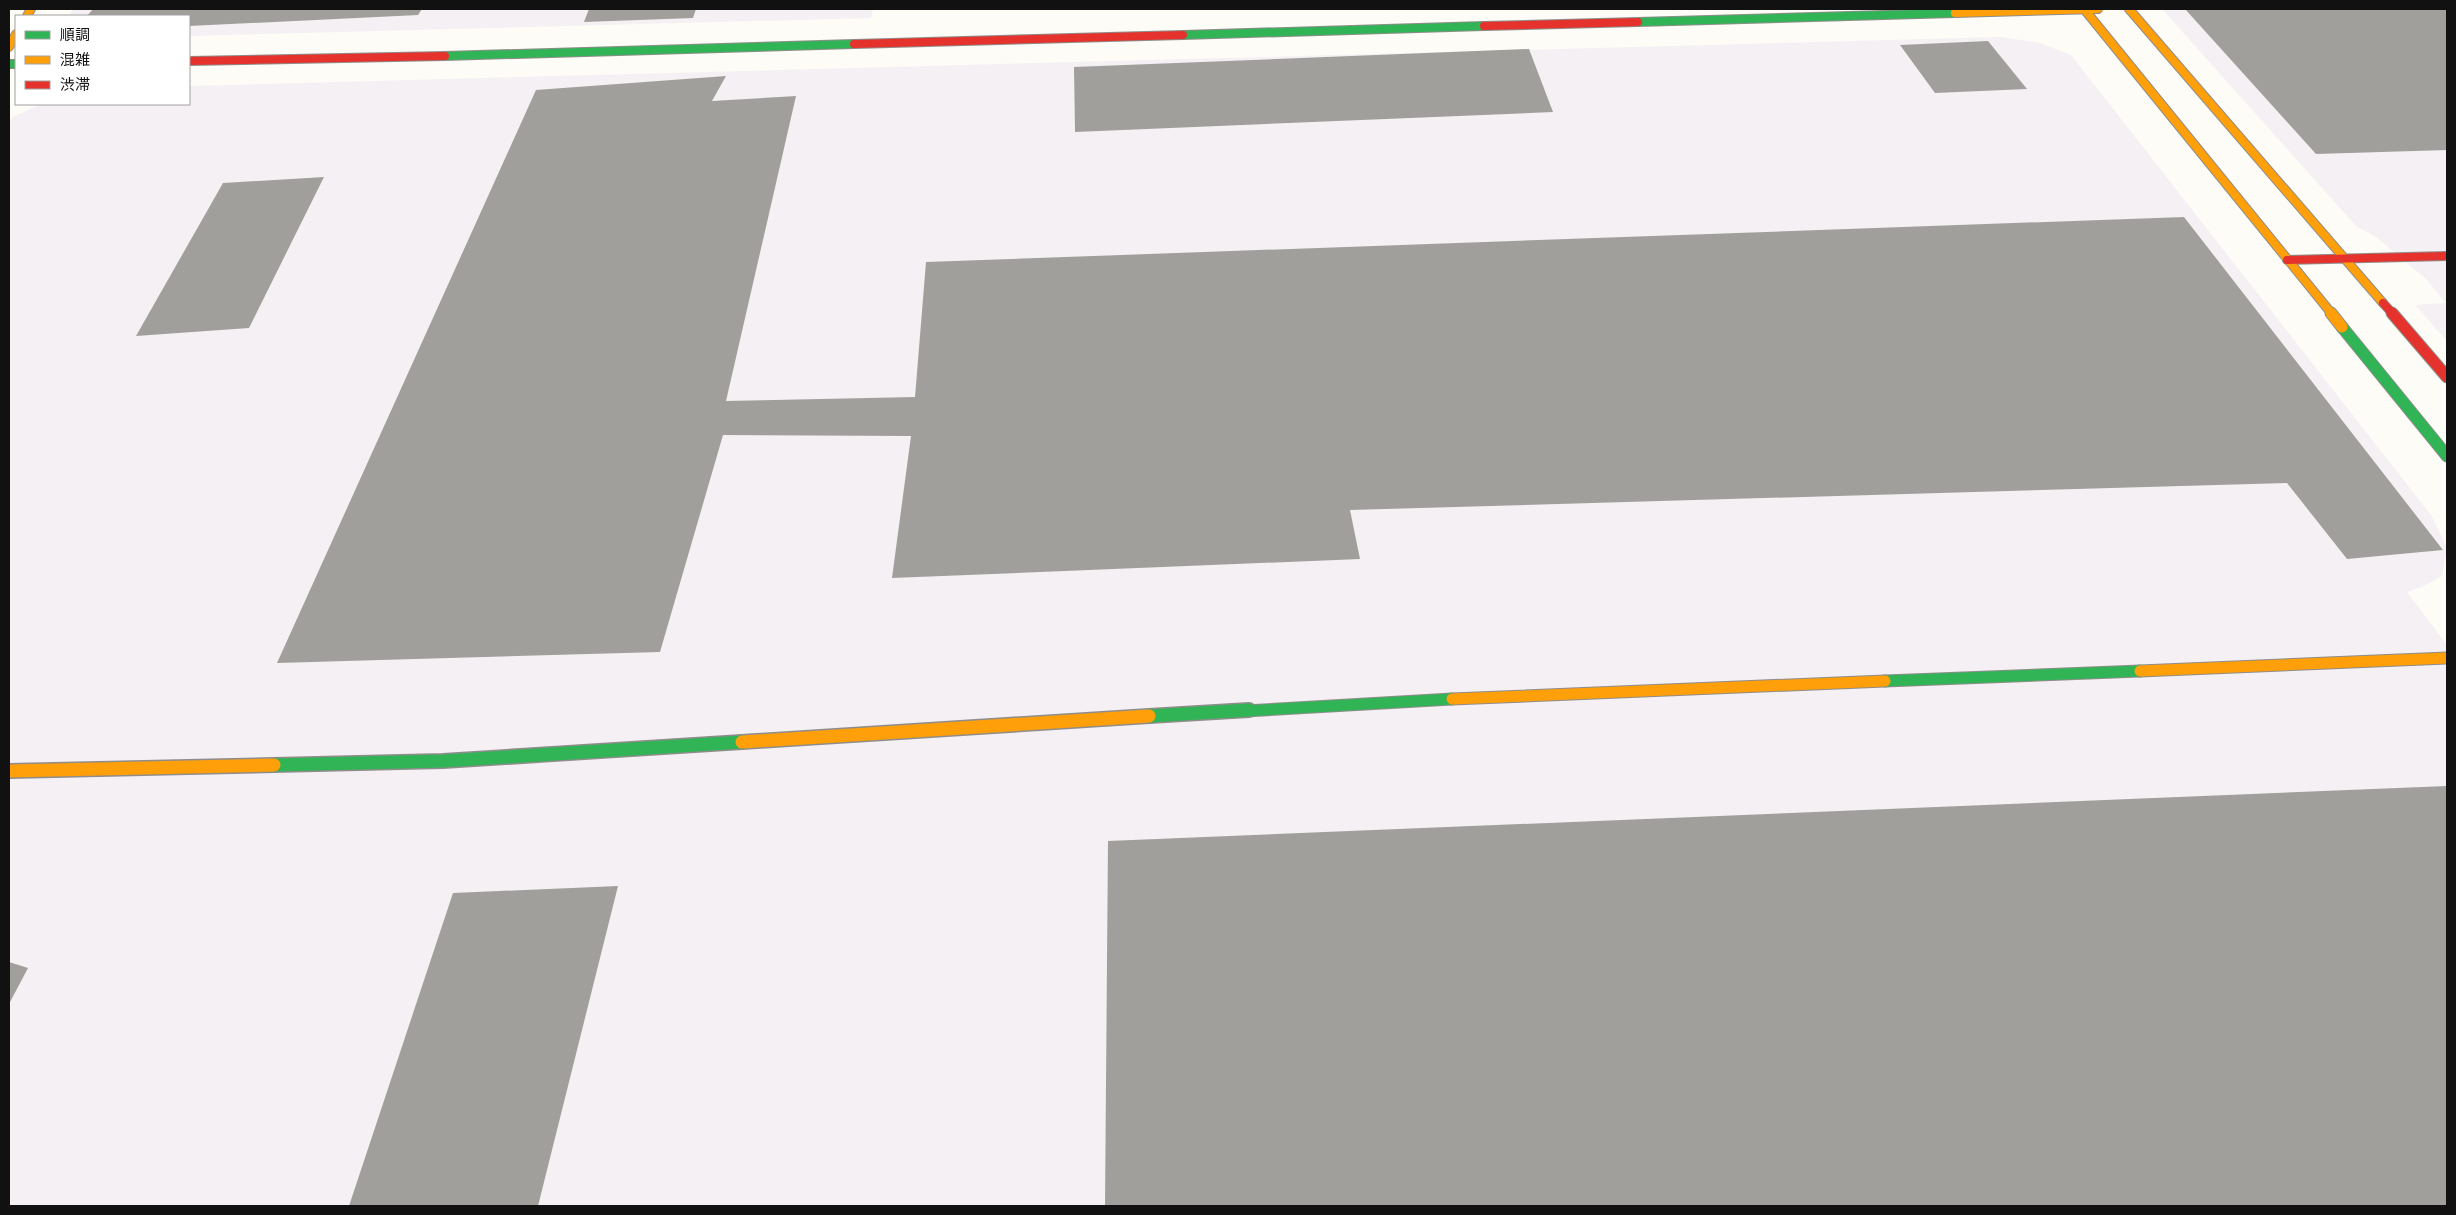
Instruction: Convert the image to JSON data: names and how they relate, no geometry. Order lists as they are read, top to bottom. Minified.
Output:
{"legend":["順調","混雑","渋滞"]}
